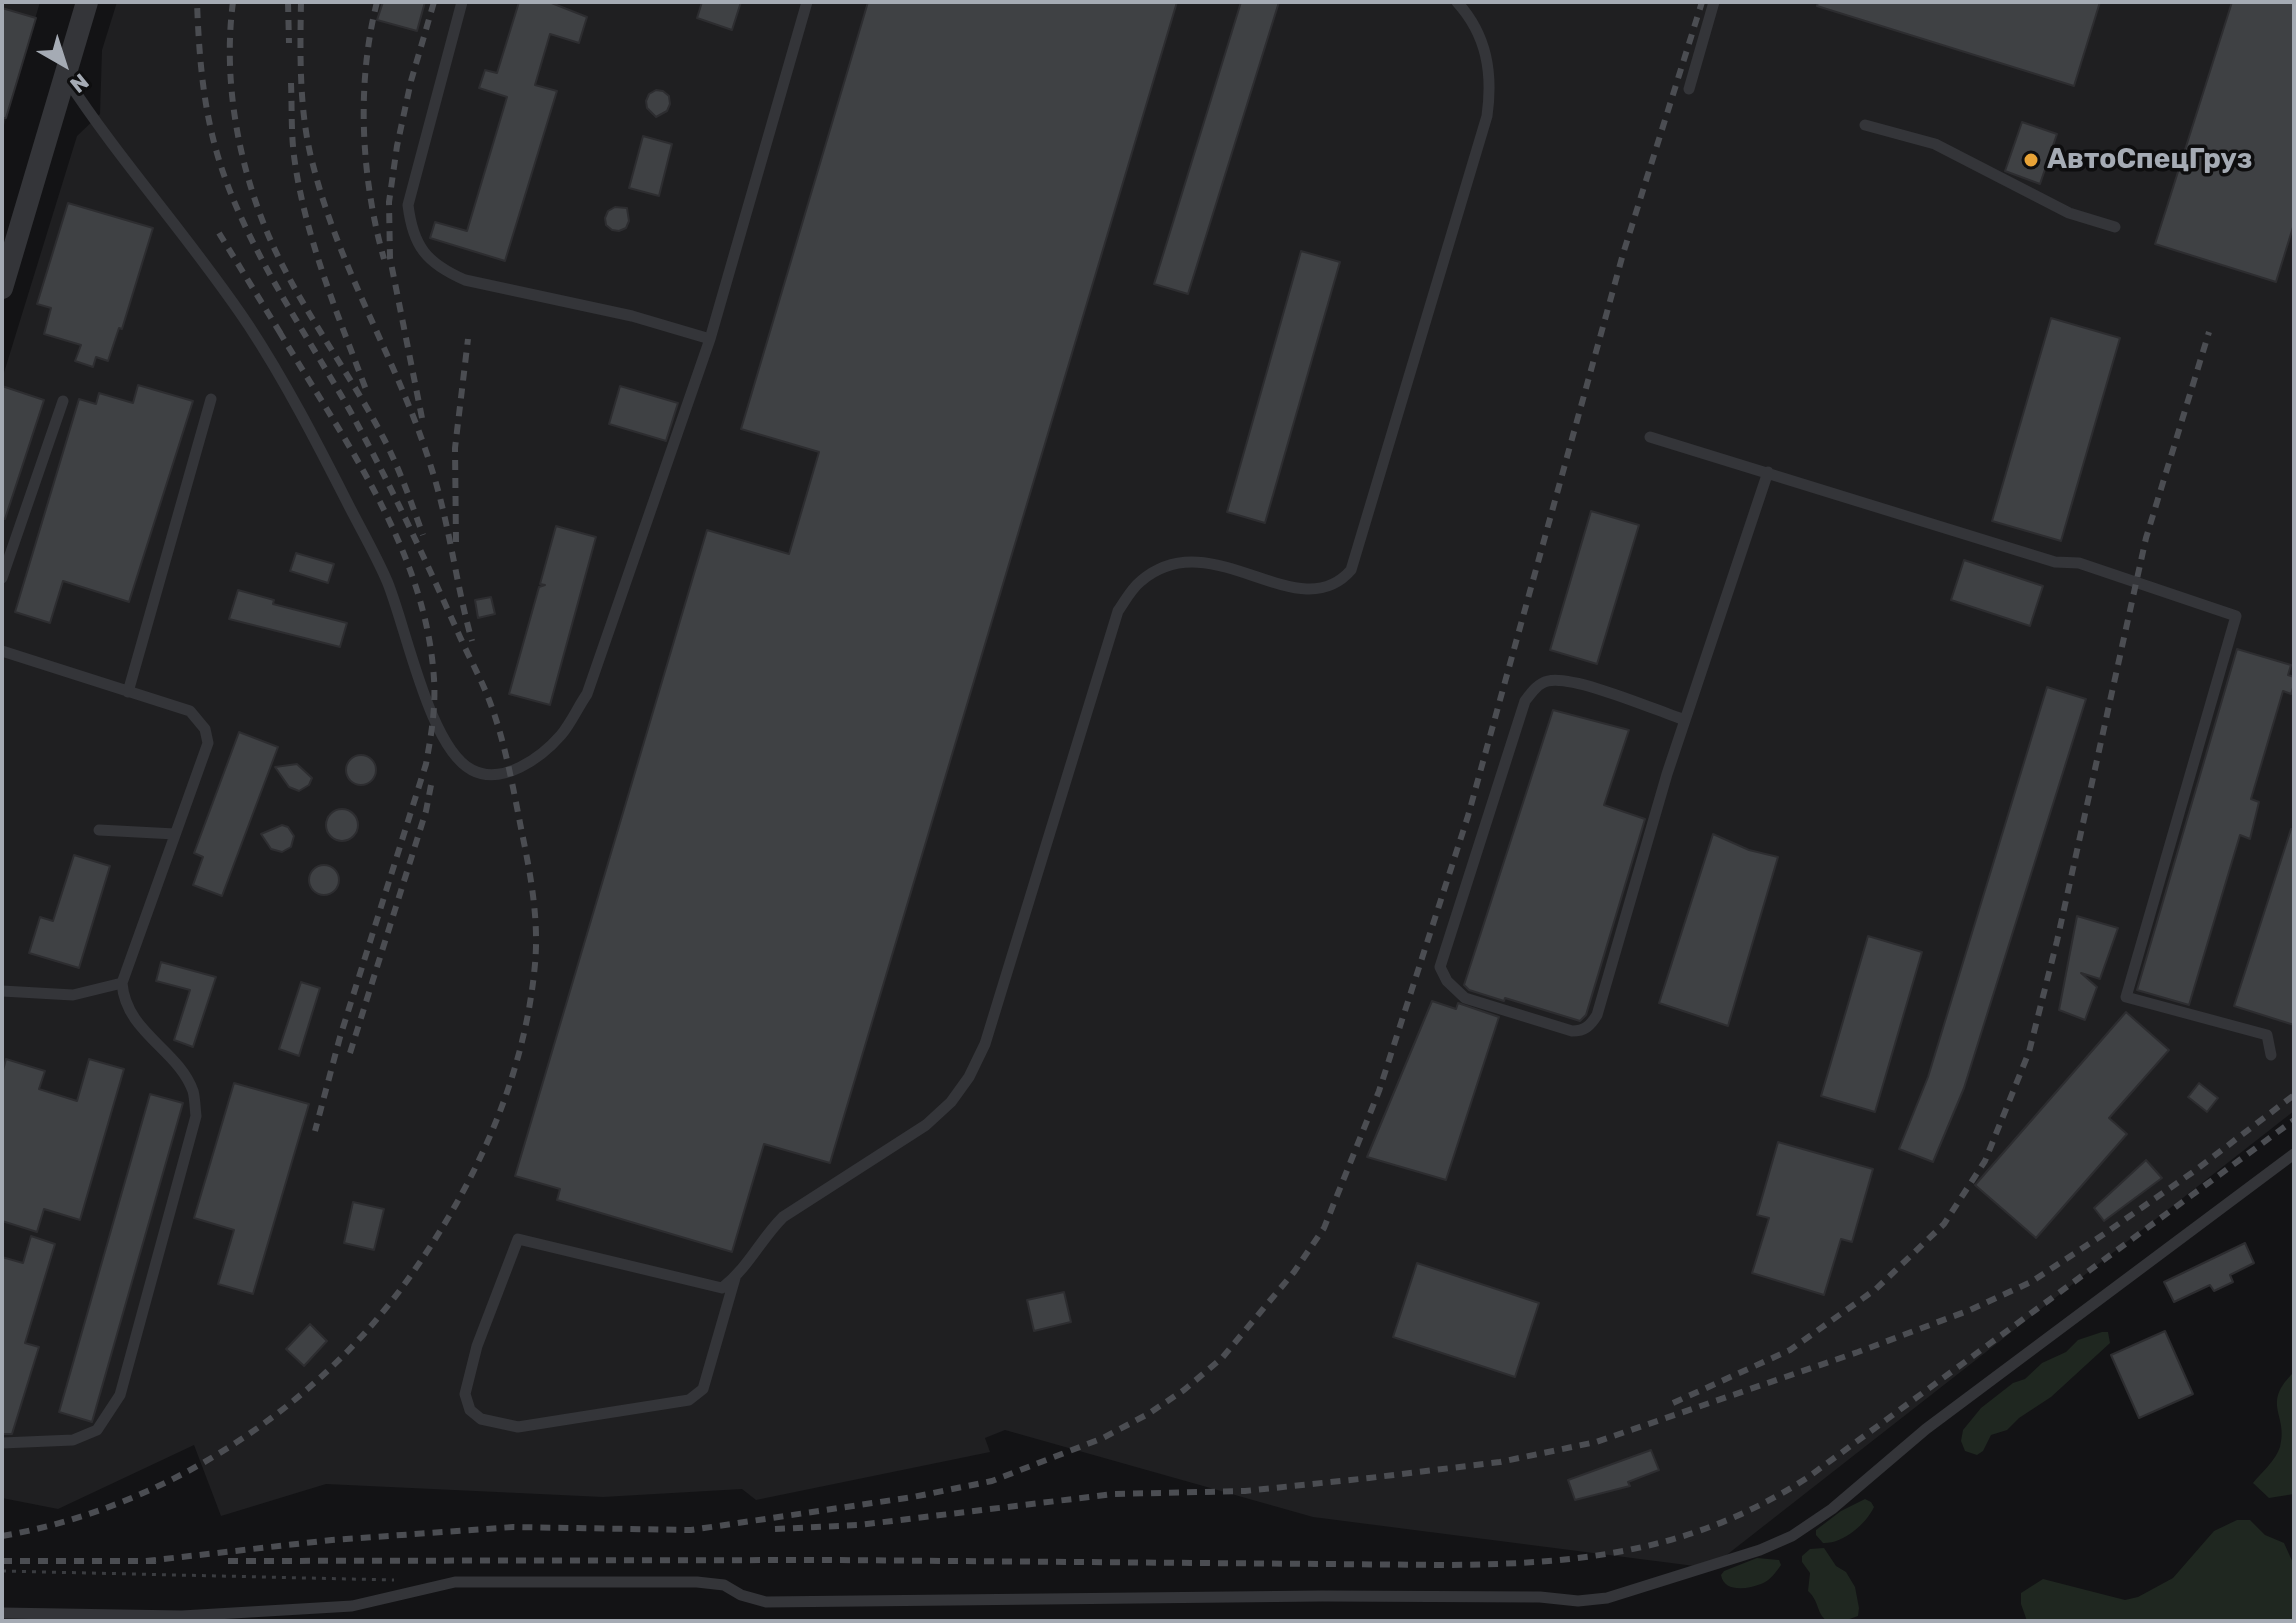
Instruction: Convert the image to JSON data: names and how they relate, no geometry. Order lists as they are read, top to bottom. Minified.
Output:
{"places":["АвтоСпецГруз"],"north":"bottom right"}
